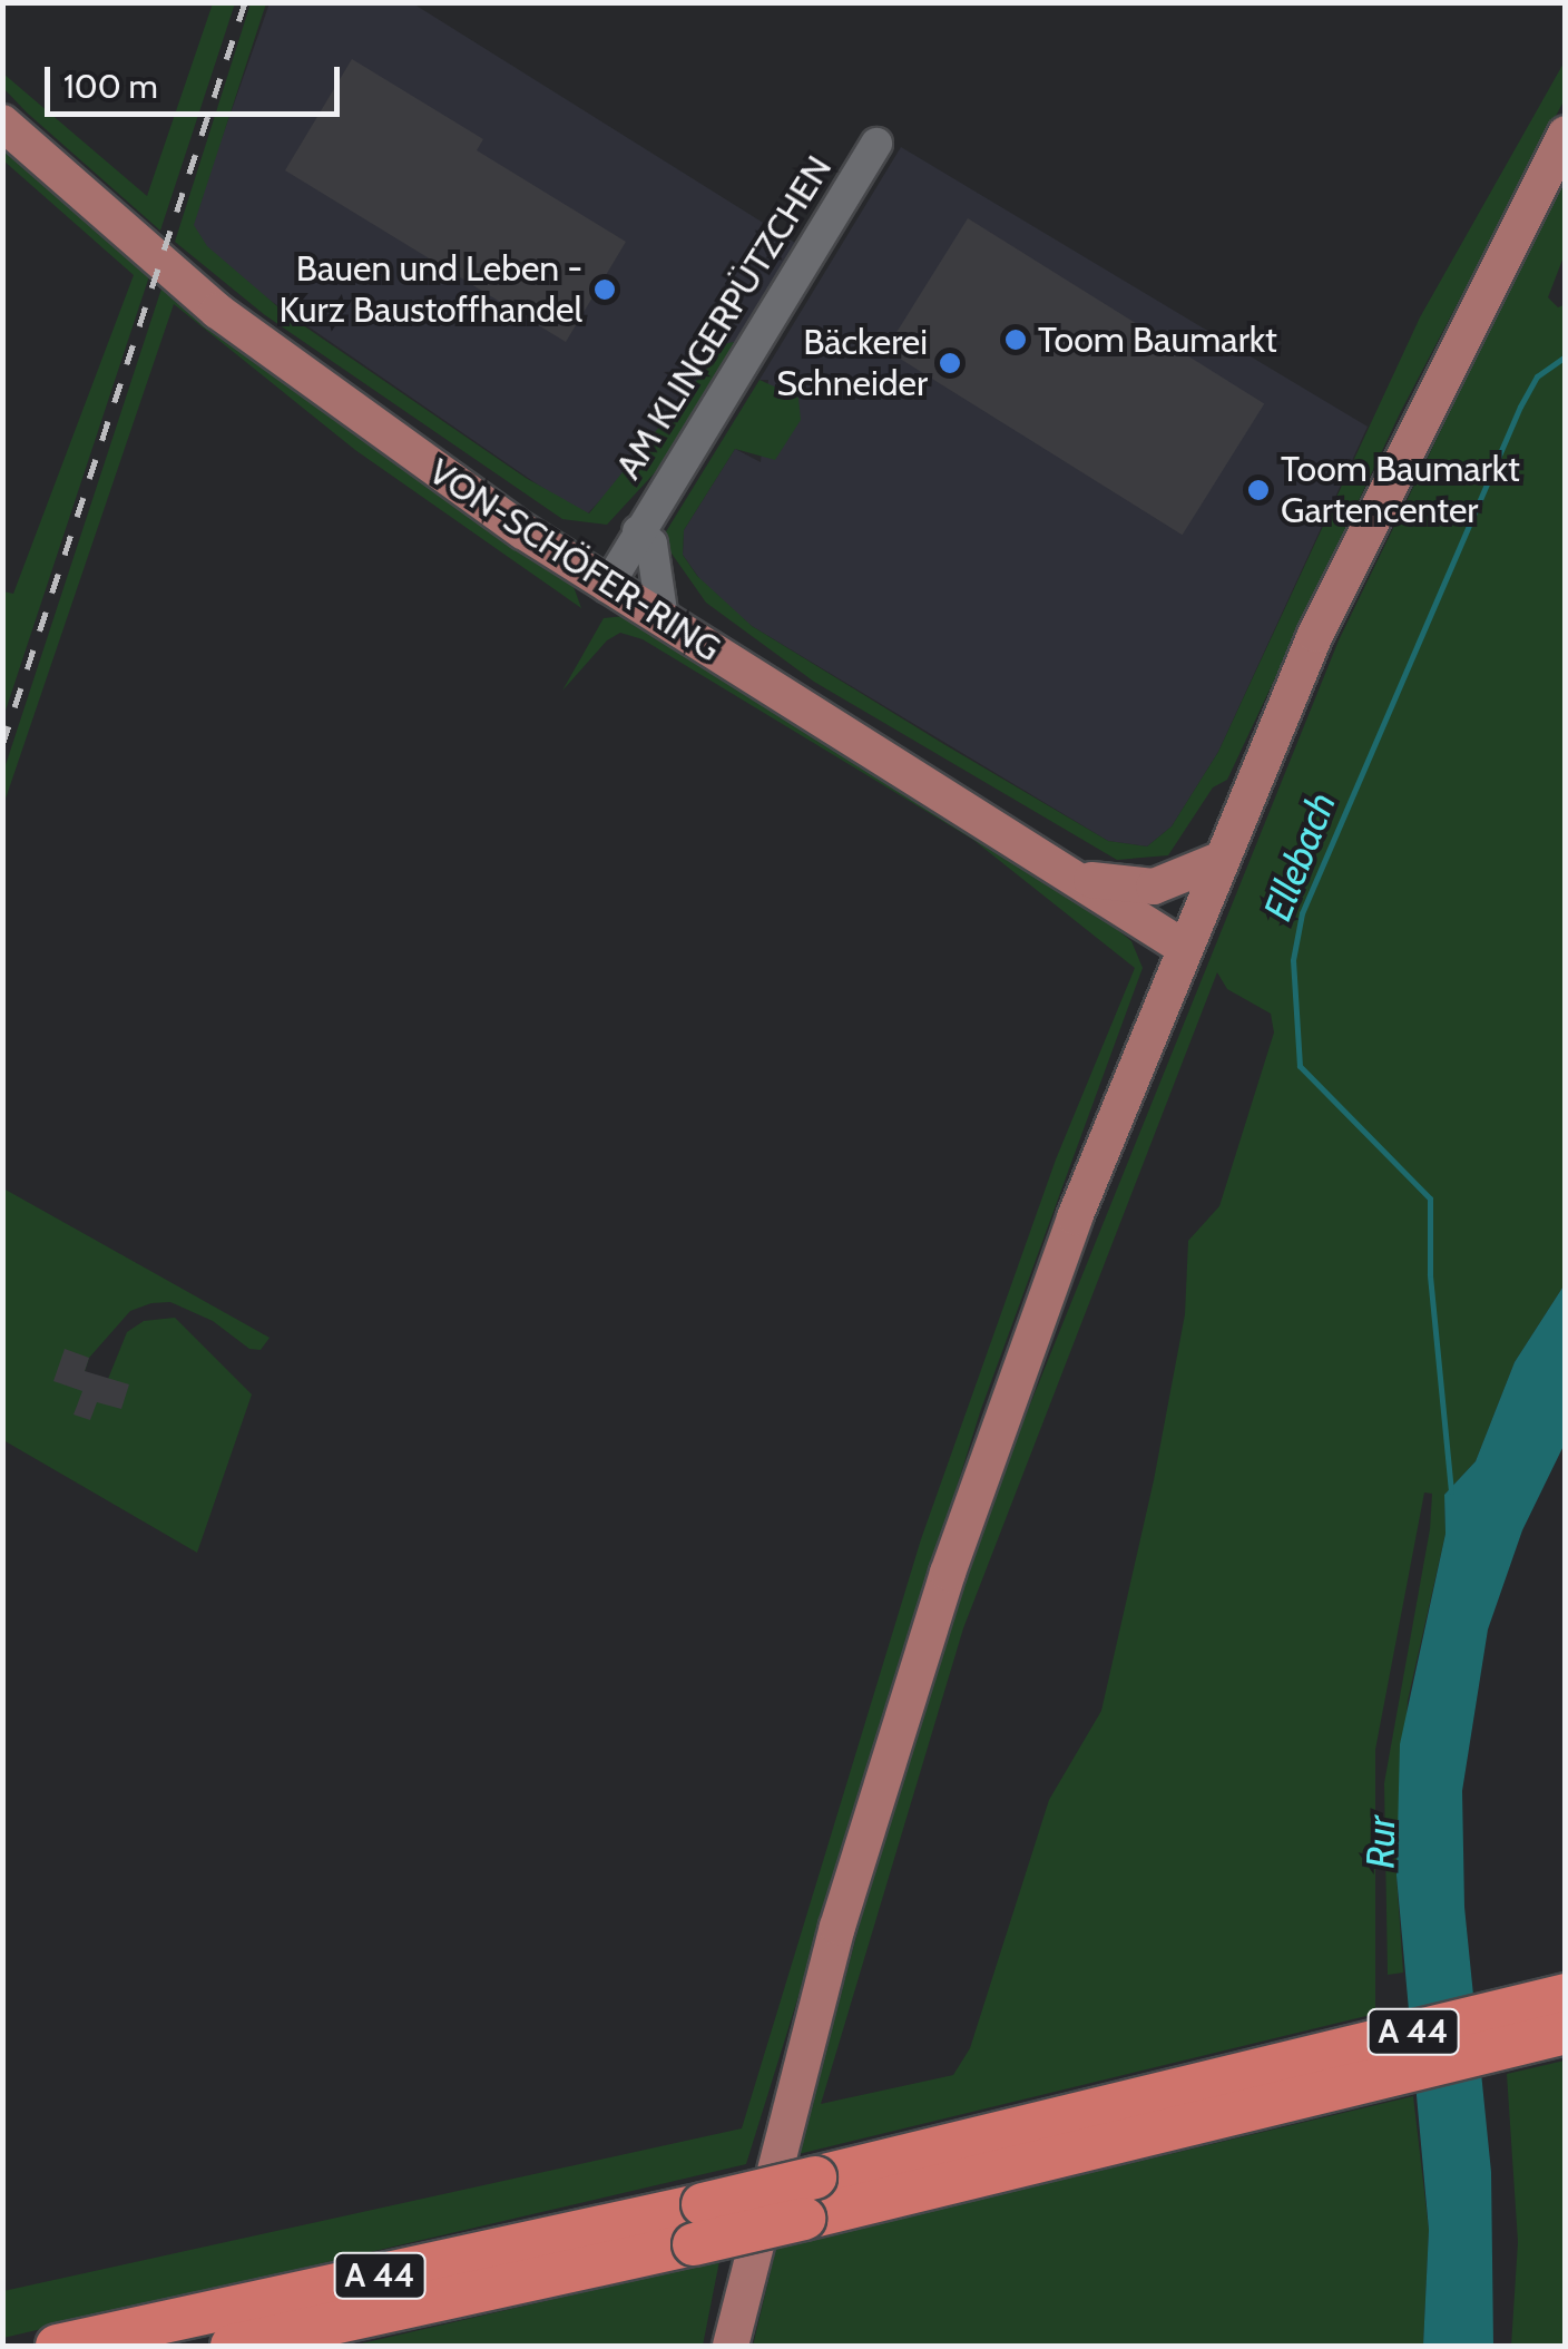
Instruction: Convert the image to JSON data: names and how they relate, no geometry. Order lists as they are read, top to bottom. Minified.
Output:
{"streets":{"highway":["A 44"],"main road":["VON-SCHÖFER-RING"],"street":["AM KLINGERPÜTZCHEN"]},"crossings":[["AM KLINGERPÜTZCHEN","VON-SCHÖFER-RING"]],"water":["Ellebach","Rur"],"places":["Bauen und Leben - Kurz Baustoffhandel","Toom Baumarkt","Bäckerei Schneider","Toom Baumarkt Gartencenter"],"scale_bar":"100 m"}
